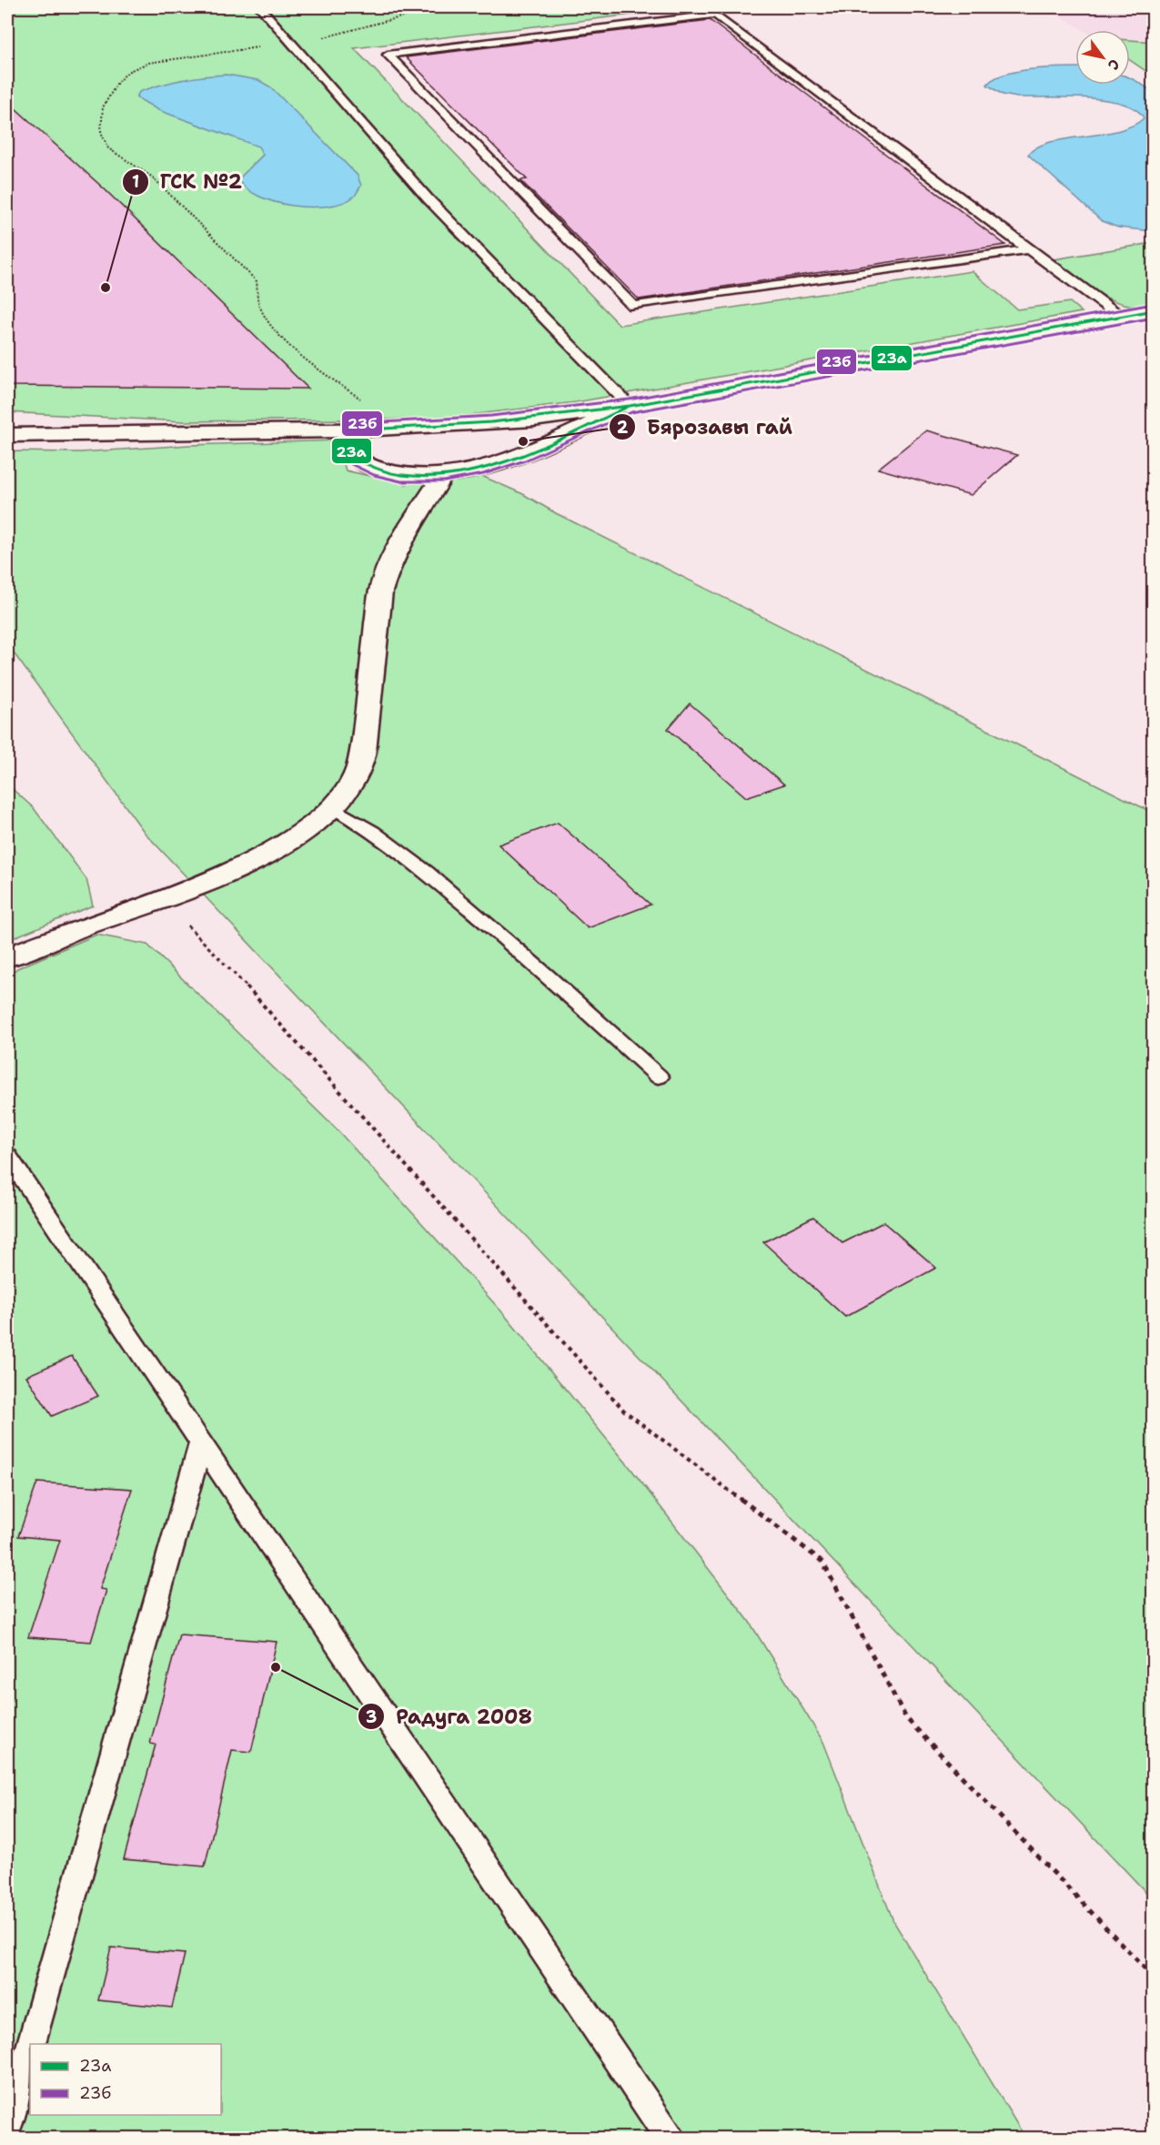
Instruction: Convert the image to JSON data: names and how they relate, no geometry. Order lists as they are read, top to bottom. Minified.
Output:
{"places":["ГСК №2","Бярозавы гай","Радуга 2008"],"lines":["transit line 23б","transit line 23а"],"legend":["23а","23б"],"north":"bottom right"}
